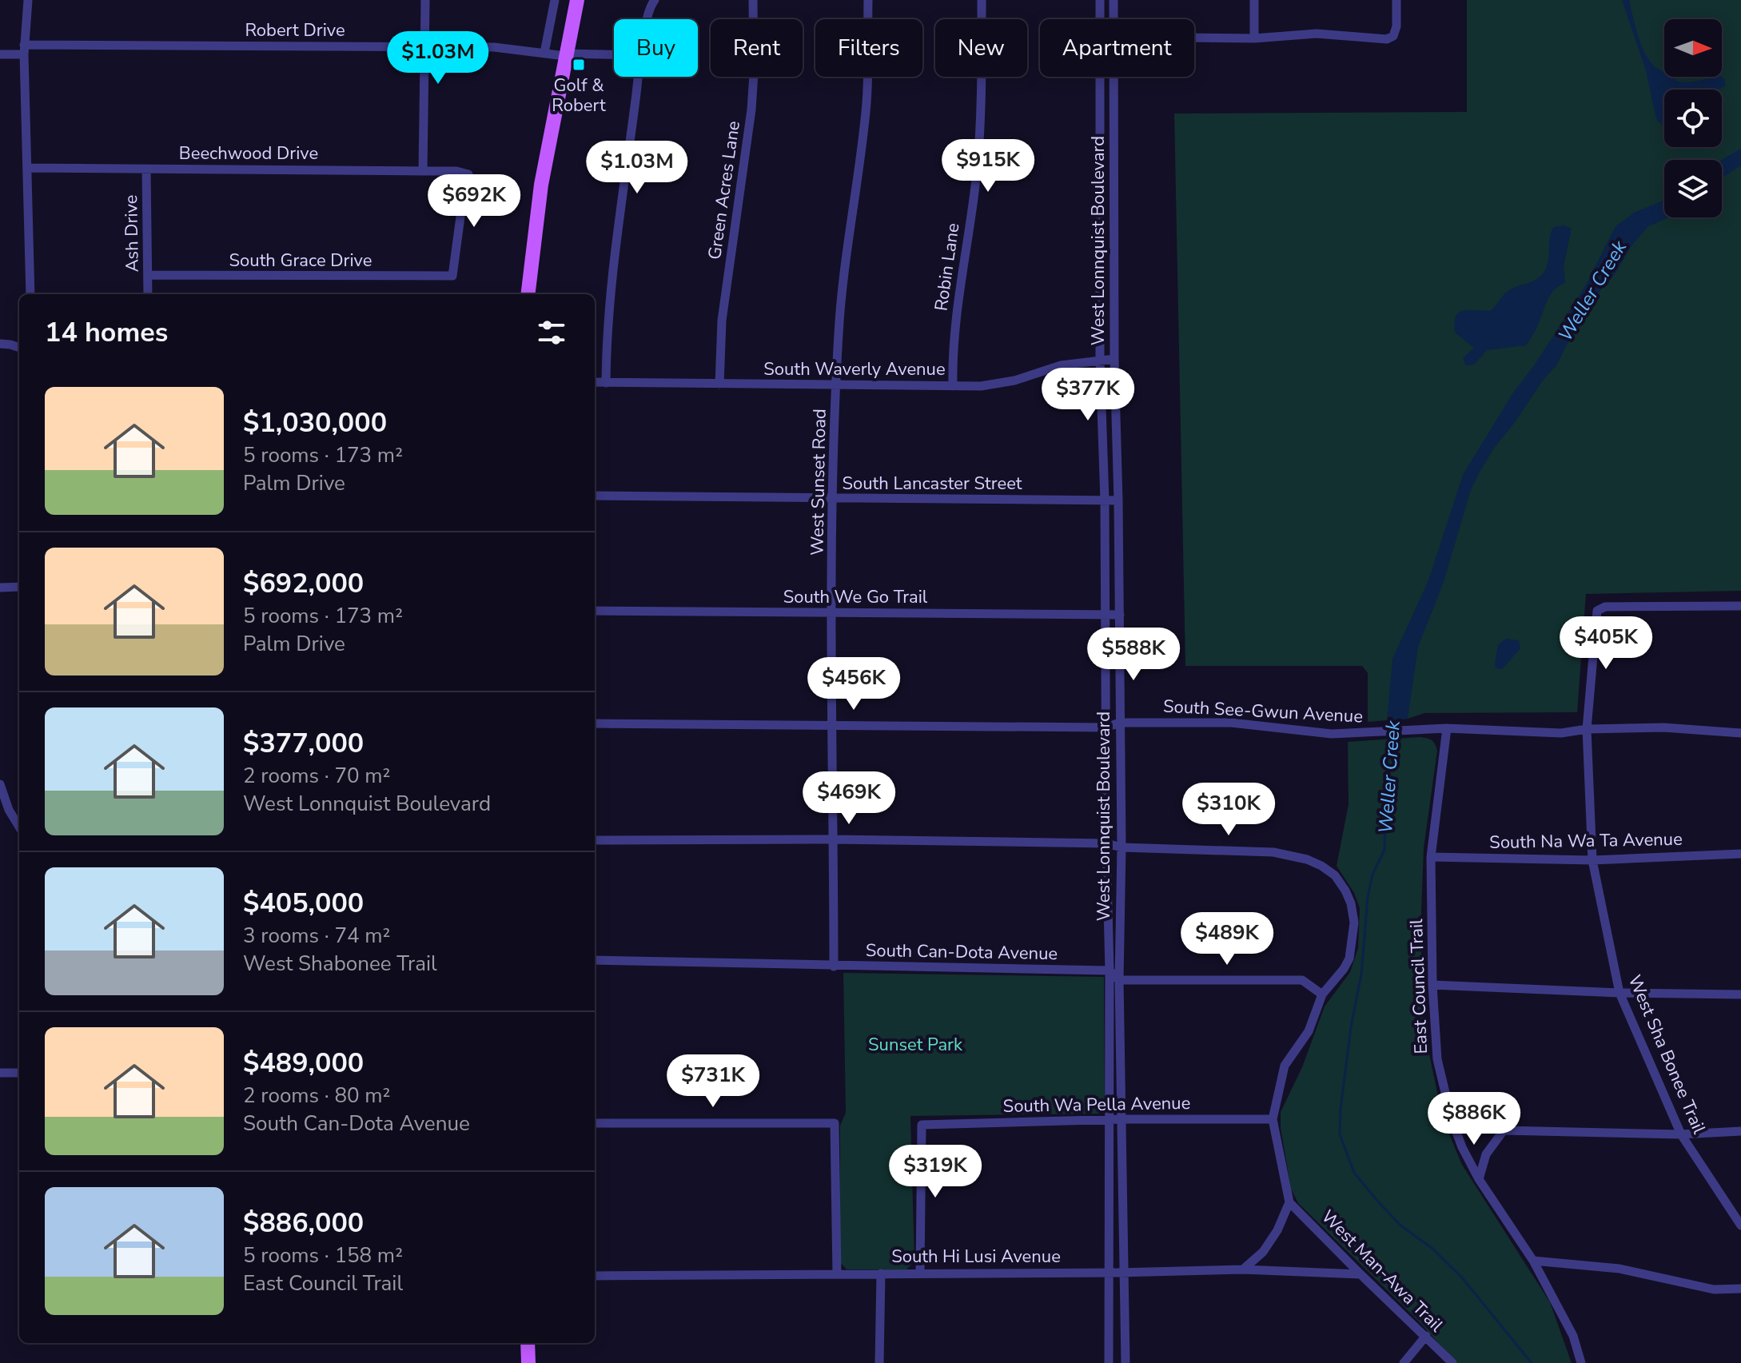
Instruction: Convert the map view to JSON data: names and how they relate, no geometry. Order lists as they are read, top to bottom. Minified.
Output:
{"streets":{"street":["Robert Drive","Beechwood Drive","Green Acres Lane","Ash Drive","West Lonnquist Boulevard","South Grace Drive","Robin Lane","South Waverly Avenue","West Sunset Road","South Lancaster Street","South We Go Trail","South See-Gwun Avenue","South Na Wa Ta Avenue","South Can-Dota Avenue","East Council Trail","West Sha Bonee Trail","South Wa Pella Avenue","South Hi Lusi Avenue","West Man-Awa Trail"]},"crossings":[["Beechwood Drive","Ash Drive"],["Beechwood Drive","South Grace Drive"],["Green Acres Lane","South Waverly Avenue"],["Ash Drive","South Grace Drive"],["West Lonnquist Boulevard","South Waverly Avenue"],["West Lonnquist Boulevard","South Lancaster Street"],["West Lonnquist Boulevard","South We Go Trail"],["West Lonnquist Boulevard","South See-Gwun Avenue"],["West Lonnquist Boulevard","South Can-Dota Avenue"],["West Lonnquist Boulevard","South Wa Pella Avenue"],["West Lonnquist Boulevard","South Hi Lusi Avenue"],["Robin Lane","South Waverly Avenue"],["South Waverly Avenue","West Sunset Road"],["West Sunset Road","South Lancaster Street"],["West Sunset Road","South We Go Trail"],["West Sunset Road","South See-Gwun Avenue"],["West Sunset Road","South Can-Dota Avenue"],["South See-Gwun Avenue","East Council Trail"],["South See-Gwun Avenue","West Sha Bonee Trail"],["South Na Wa Ta Avenue","East Council Trail"],["South Na Wa Ta Avenue","West Sha Bonee Trail"],["South Wa Pella Avenue","South Hi Lusi Avenue"],["South Hi Lusi Avenue","West Man-Awa Trail"]],"water":["Weller Creek"],"parks":["Sunset Park"],"places":{"transit":["Golf & Robert"]},"north":"right","page":{"chip":["Buy","Rent","Filters","New","Apartment"],"price":["$1.03M","$915K","$1.03M","$692K","$377K","$405K","$588K","$456K","$469K","$310K","$489K","$731K","$886K","$319K"],"heading":"14 homes","list":[{"name":"$1,030,000","note":"5 rooms · 173 m² · Palm Drive"},{"name":"$692,000","note":"5 rooms · 173 m² · Palm Drive"},{"name":"$377,000","note":"2 rooms · 70 m² · West Lonnquist Boulevard"},{"name":"$405,000","note":"3 rooms · 74 m² · West Shabonee Trail"},{"name":"$489,000","note":"2 rooms · 80 m² · South Can-Dota Avenue"},{"name":"$886,000","note":"5 rooms · 158 m² · East Council Trail"}]}}
